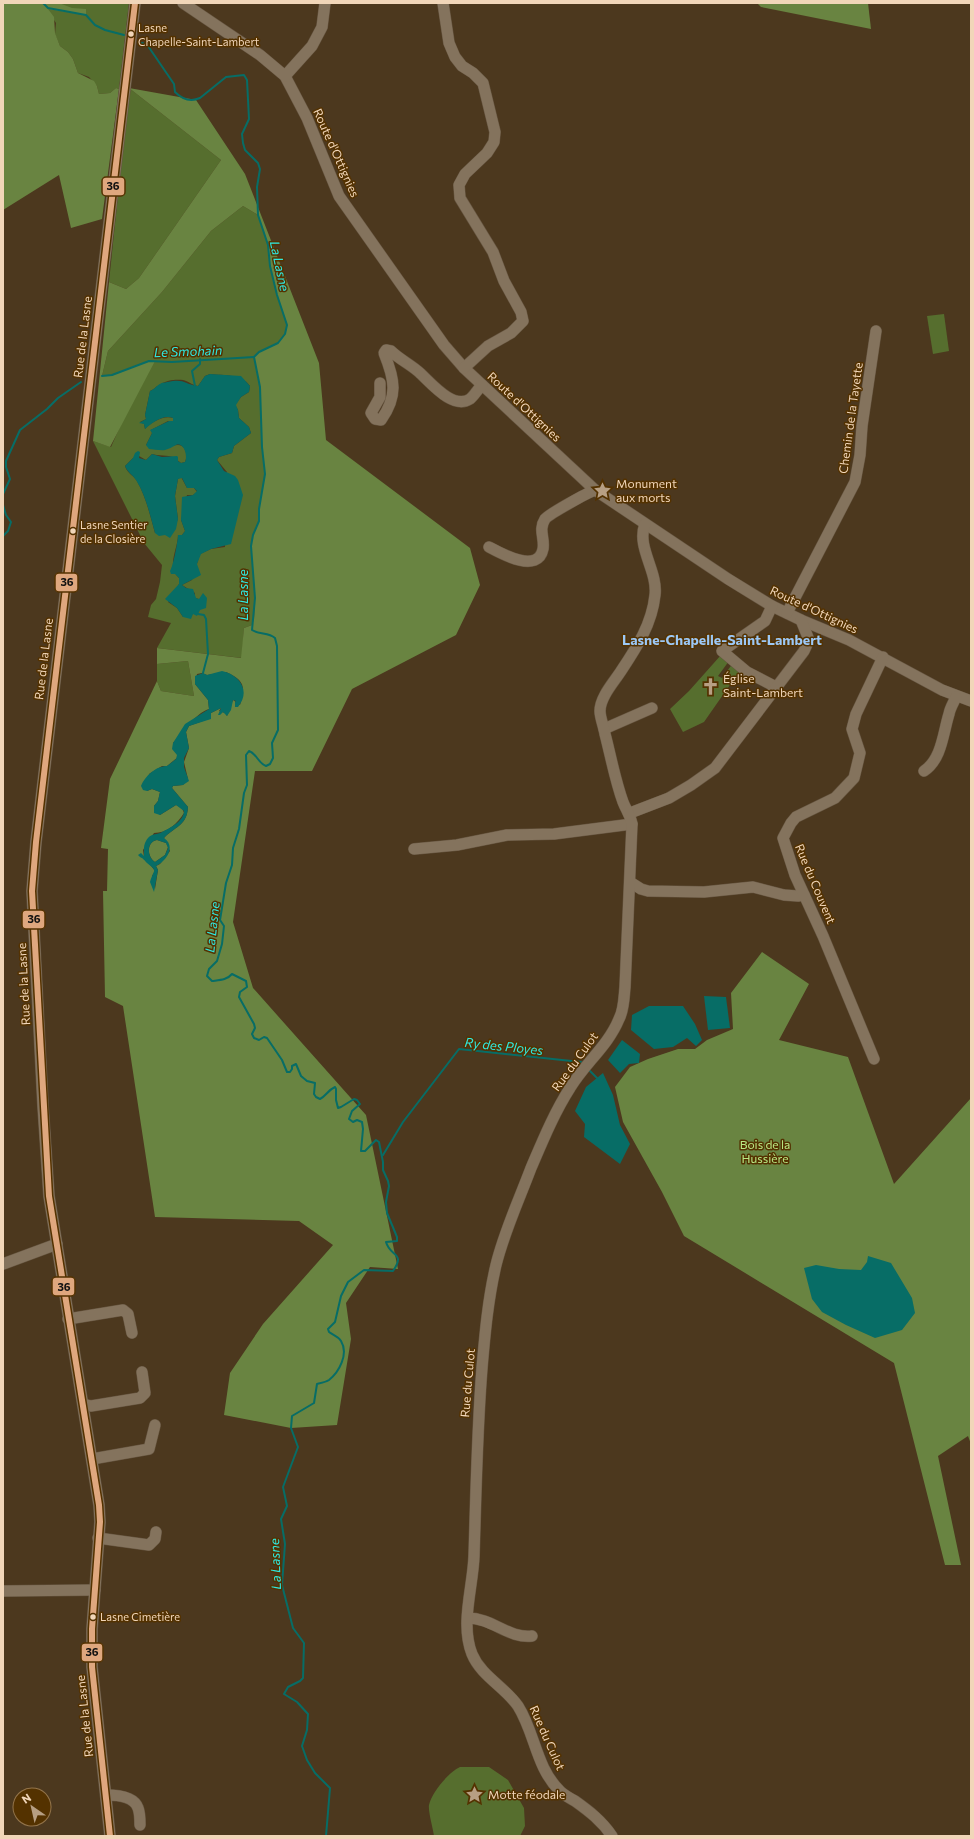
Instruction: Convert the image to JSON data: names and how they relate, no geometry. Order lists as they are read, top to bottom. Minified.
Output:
{"streets":{"street":["Route d'Ottignies","Rue de la Lasne","Chemin de la Tayette","Rue du Couvent","Rue du Culot"]},"crossings":[["Route d'Ottignies","Chemin de la Tayette"],["Route d'Ottignies","Rue du Couvent"],["Route d'Ottignies","Rue du Culot"]],"districts":["Lasne-Chapelle-Saint-Lambert"],"water":["La Lasne","Le Smohain","Ry des Ployes"],"parks":["Bois de la Hussière"],"places":{"other":["Lasne Chapelle-Saint-Lambert","Lasne Sentier de la Closière","Lasne Cimetière"],"place":["Monument aux morts","Motte féodale"],"church":["Église Saint-Lambert"]},"lines":["transit line 36"],"north":"top left"}
